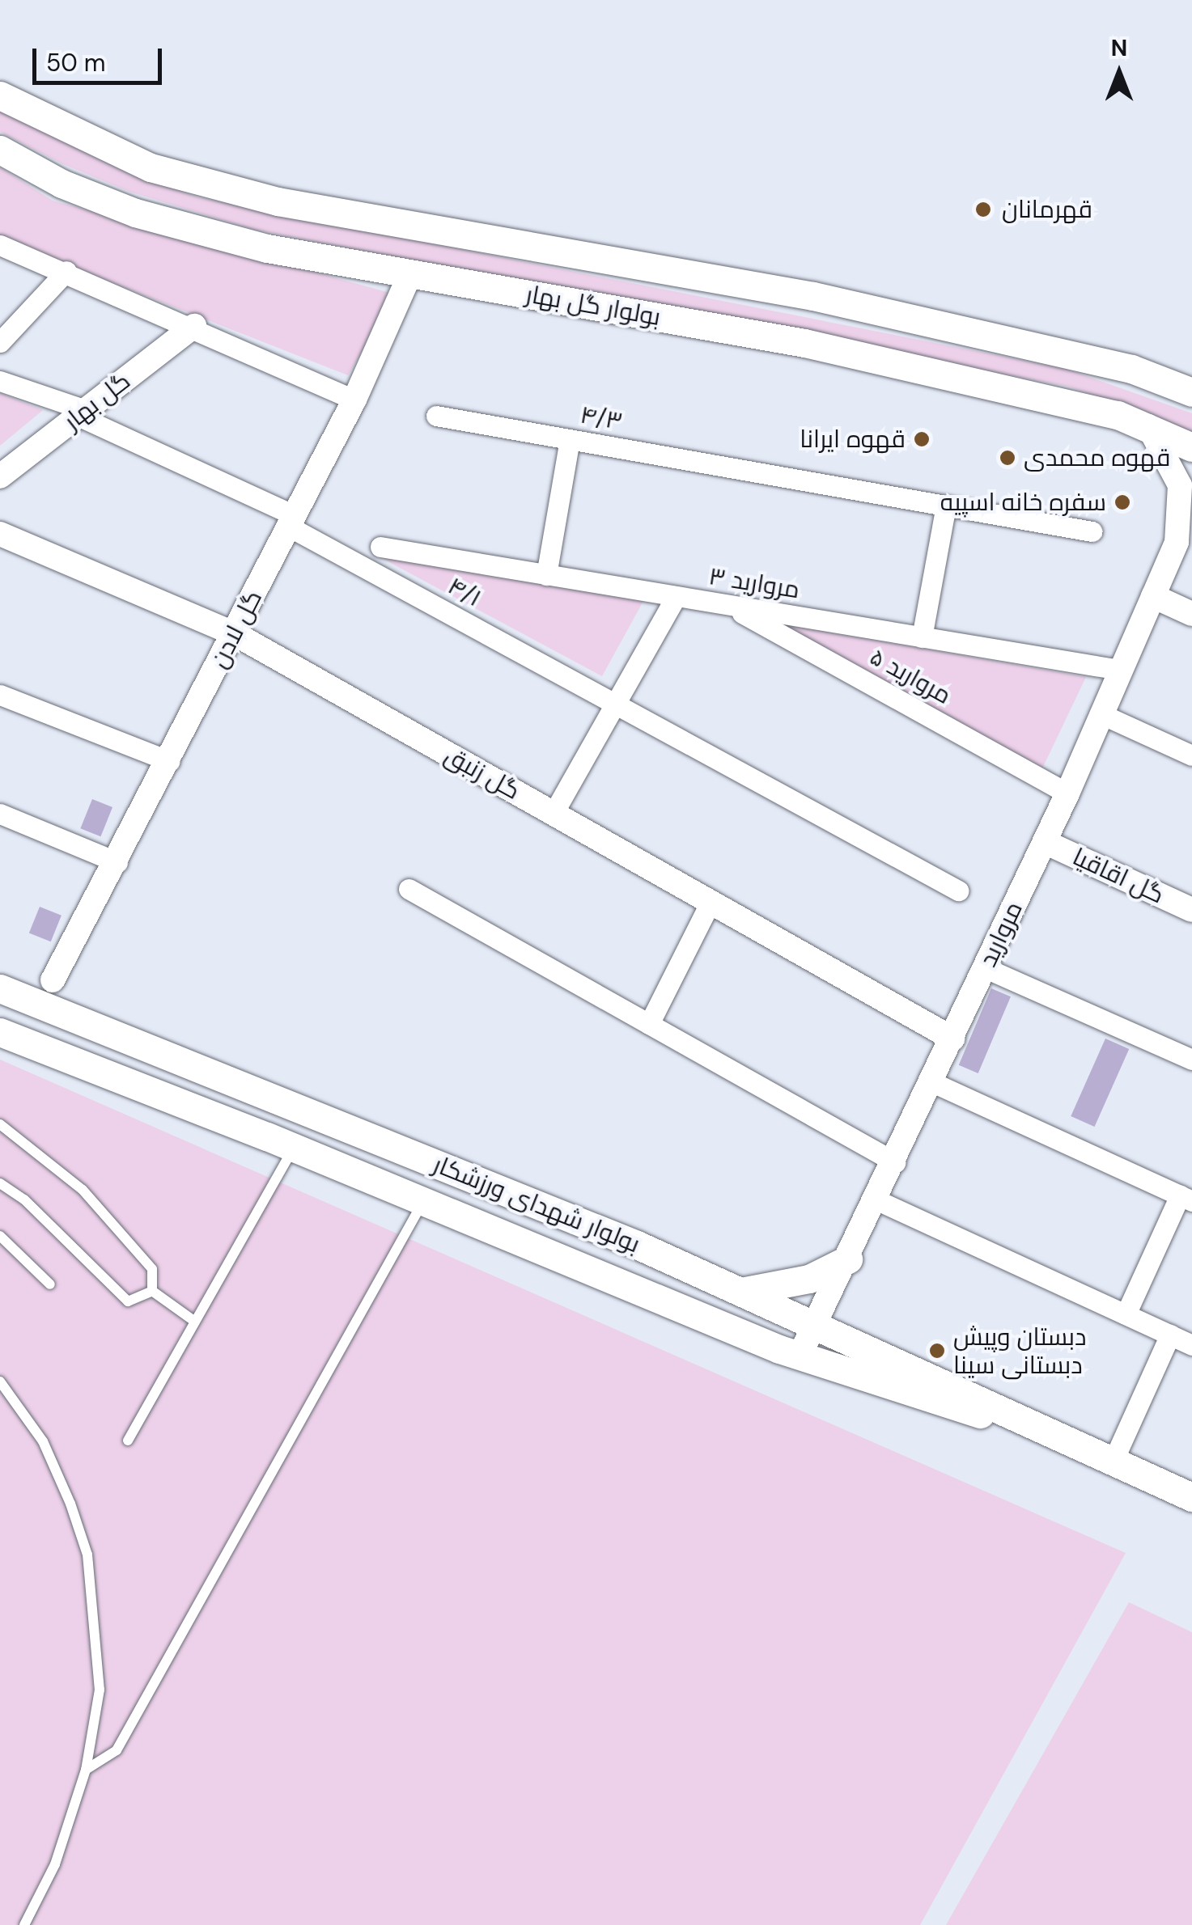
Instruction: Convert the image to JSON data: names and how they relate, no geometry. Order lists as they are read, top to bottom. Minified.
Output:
{"streets":{"main road":["بولوار گل بهار","بولوار شهدای ورزشکار"],"street":["گل بهار","۴/۳","مروارید ۳","۴/۱","گل لادن","مروارید ۵","گل زنبق","گل اقاقیا","مروارید"]},"crossings":[["بولوار گل بهار","گل لادن"],["بولوار گل بهار","مروارید"],["گل بهار","۴/۱"],["مروارید ۳","مروارید ۵"],["مروارید ۳","مروارید"],["۴/۱","گل لادن"],["گل لادن","گل زنبق"],["مروارید ۵","مروارید"],["گل زنبق","مروارید"],["گل اقاقیا","مروارید"],["مروارید","بولوار شهدای ورزشکار"]],"places":["قهرمانان","قهوه ایرانا","قهوه محمدی","سفره خانه اسپیه","دبستان وپیش دبستانی سینا"],"scale_bar":"50 m","north":"top"}
